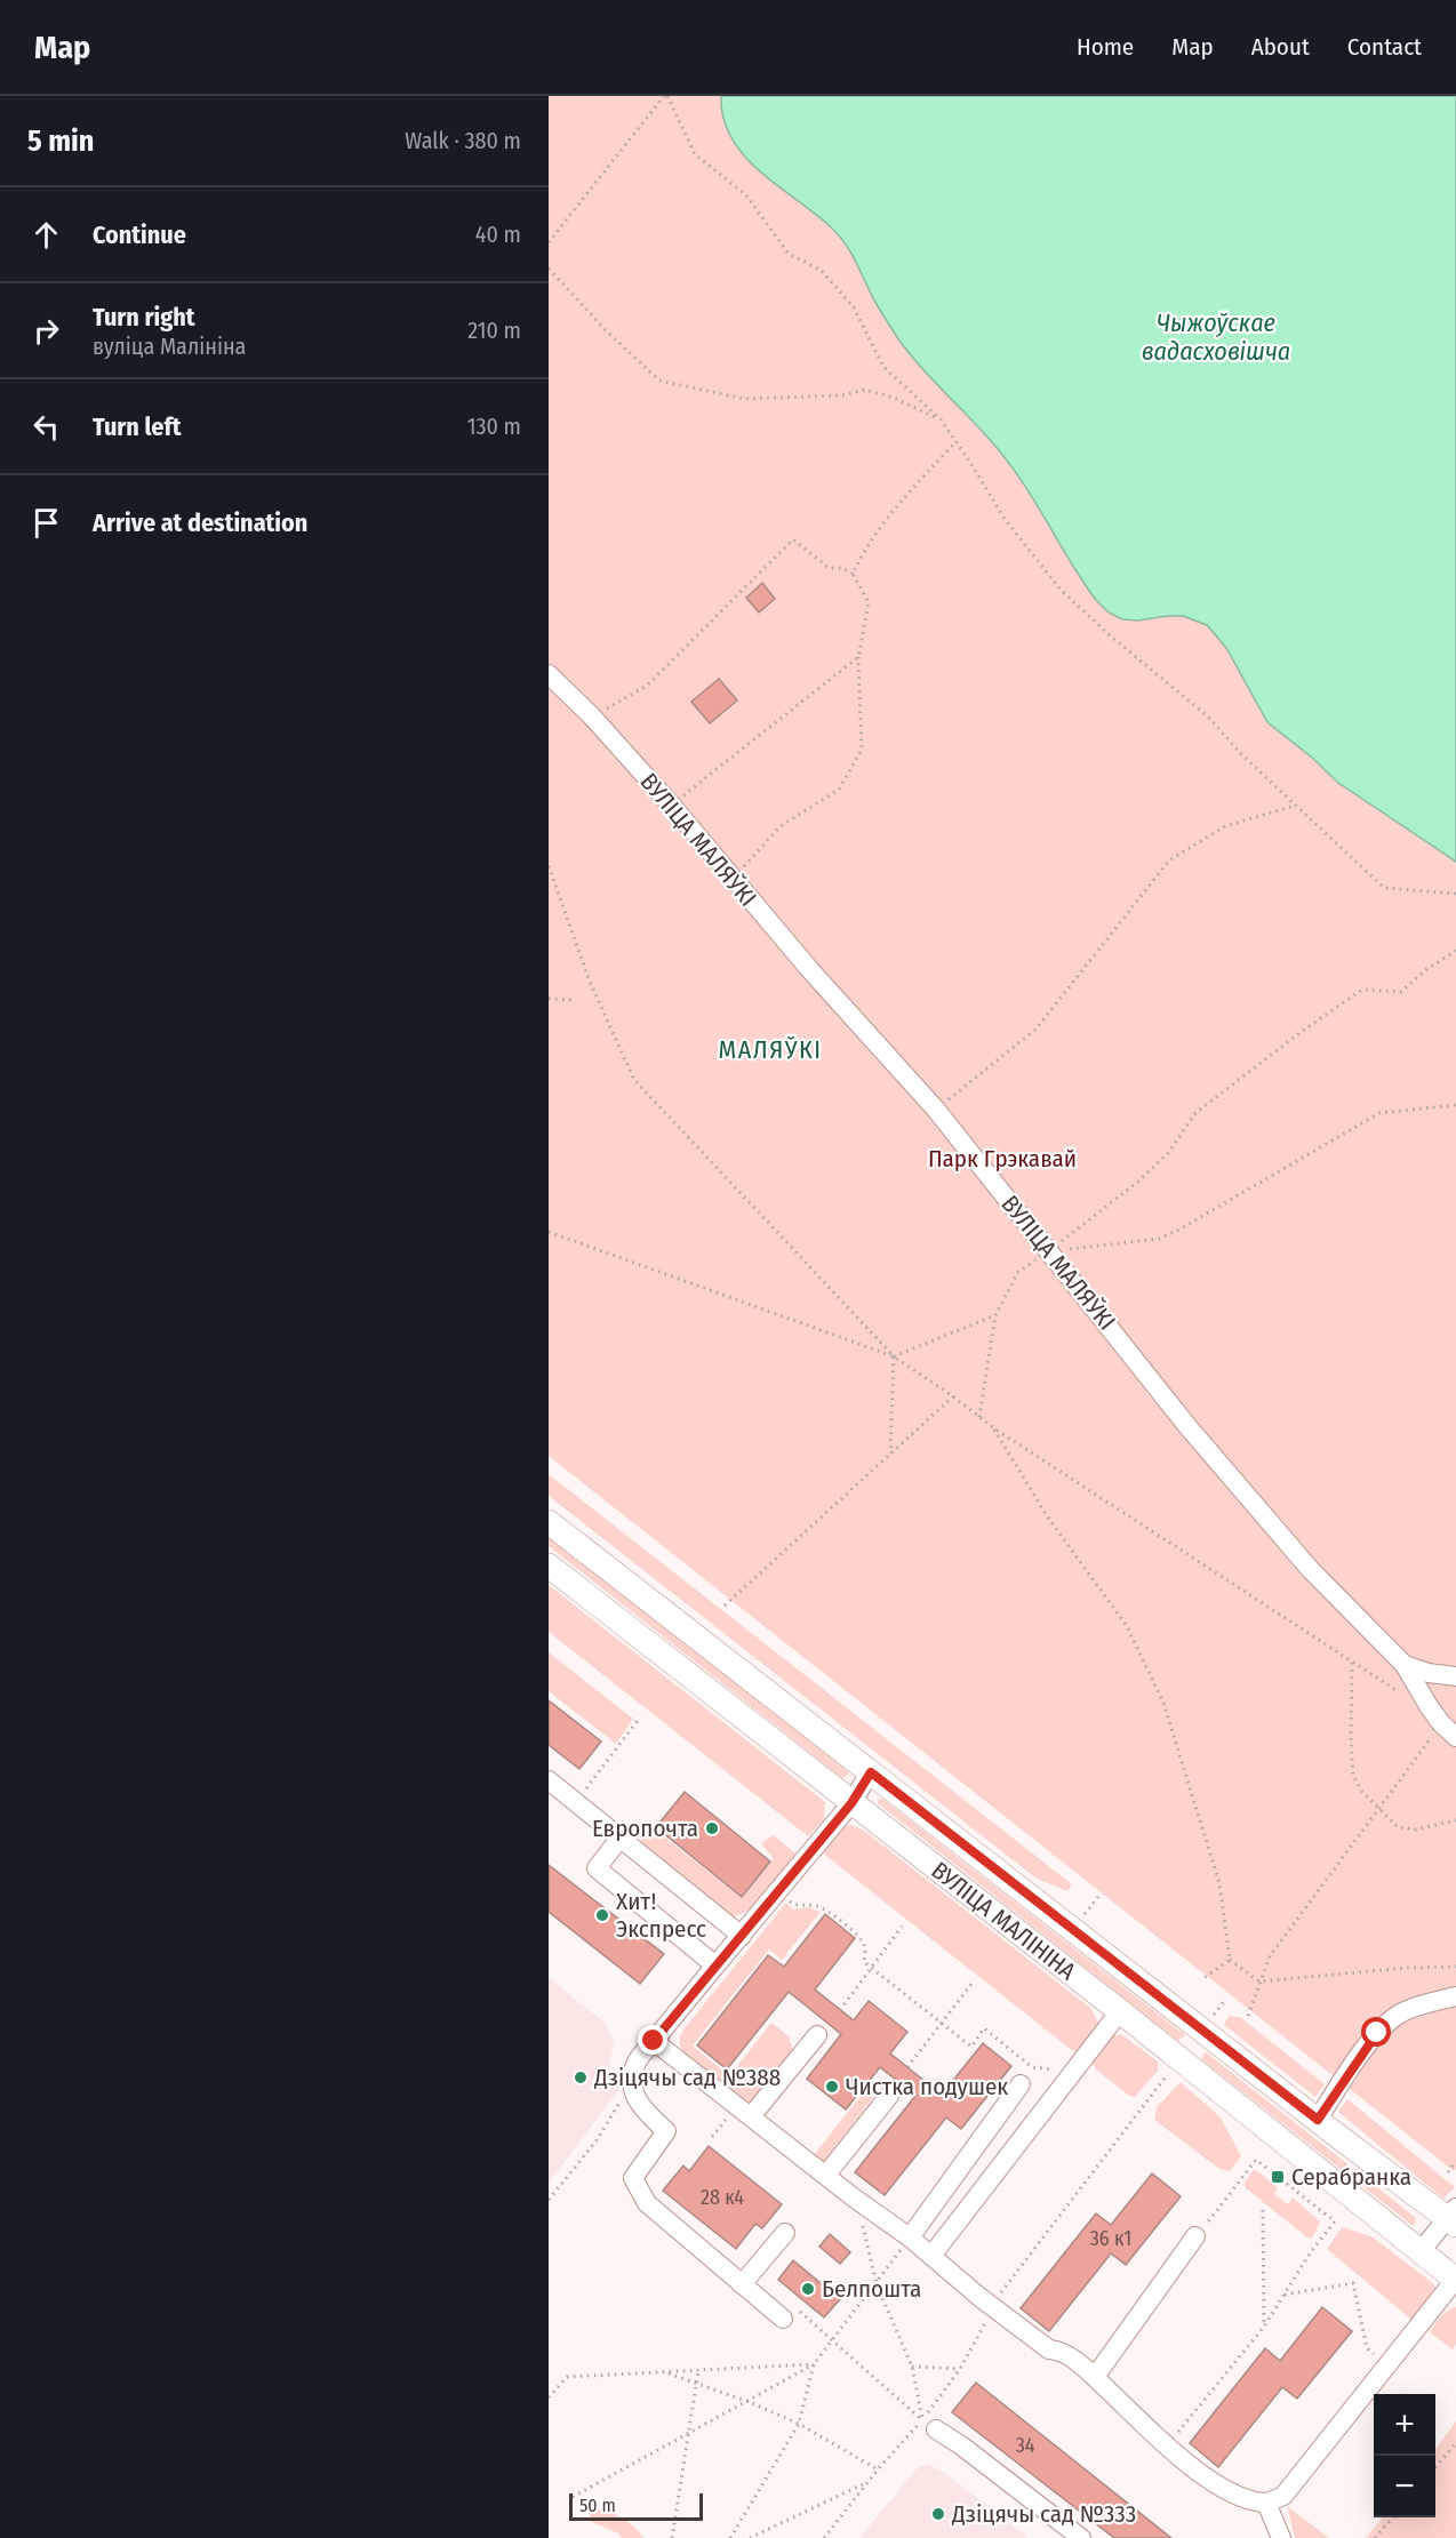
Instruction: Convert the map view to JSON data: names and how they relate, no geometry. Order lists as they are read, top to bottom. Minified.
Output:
{"streets":{"main road":["ВУЛІЦА МАЛІНІНА"],"street":["ВУЛІЦА МАЛЯЎКІ"]},"districts":["МАЛЯЎКІ"],"water":["Чыжоўскае вадасховішча"],"parks":["Парк Грэкавай"],"places":{"other":["Европочта","Хит! Экспресс","Дзіцячы сад №388","Чистка подушек","Белпошта","Дзіцячы сад №333"],"transit":["Серабранка"]},"house_numbers":["28 к4","36 к1","34"],"scale_bar":"50 m","page":{"header":"Map","nav":["Home","Map","About","Contact"],"heading":["5 min","Walk · 380 m"],"list":[["Continue","40 m"],["Turn right","вуліца Малініна","210 m"],["Turn left","130 m"],"Arrive at destination"],"map_buttons":["+","−"],"scale":"50 m"}}
